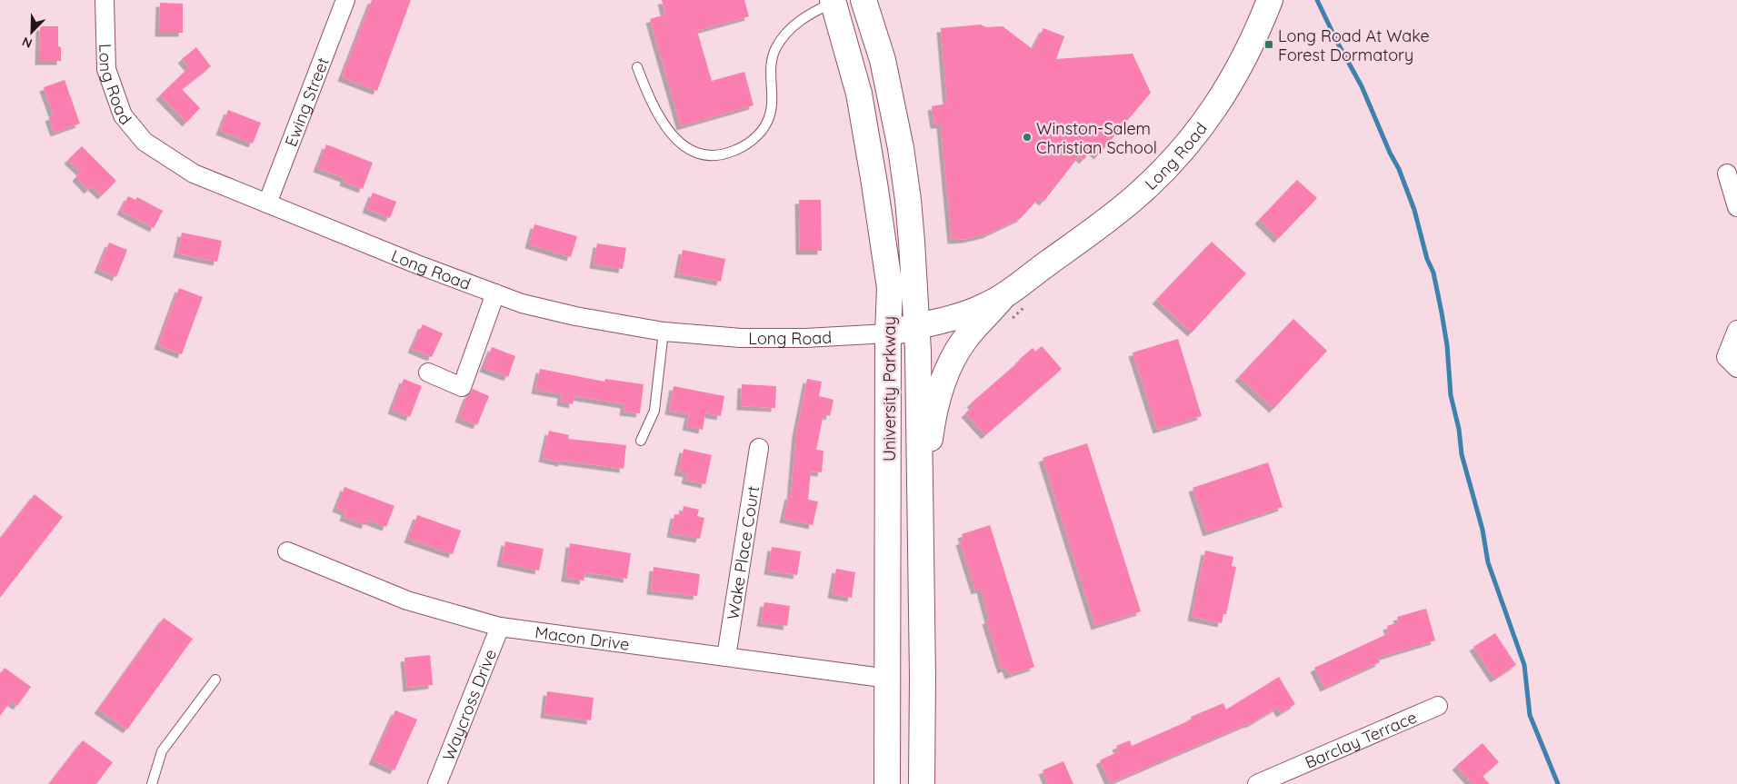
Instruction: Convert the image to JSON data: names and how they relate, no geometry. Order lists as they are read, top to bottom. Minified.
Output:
{"streets":{"main road":["Long Road","University Parkway"],"street":["Ewing Street","Wake Place Court","Macon Drive","Waycross Drive","Barclay Terrace"]},"crossings":[["Long Road","Ewing Street"],["Long Road","University Parkway"],["University Parkway","Macon Drive"],["Wake Place Court","Macon Drive"],["Macon Drive","Waycross Drive"]],"places":{"transit":["Long Road At Wake Forest Dormatory"],"other":["Winston-Salem Christian School"]},"north":"bottom left"}
